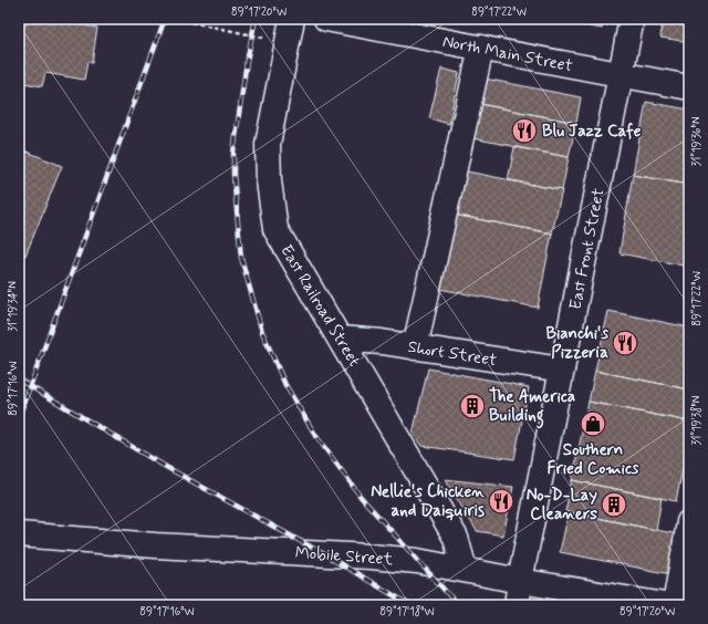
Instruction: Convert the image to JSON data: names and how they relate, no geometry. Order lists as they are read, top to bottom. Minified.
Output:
{"streets":{"street":["North Main Street","East Front Street","East Railroad Street","Short Street","Mobile Street"]},"crossings":[["North Main Street","East Front Street"],["East Front Street","Short Street"],["East Front Street","Mobile Street"],["East Railroad Street","Short Street"],["East Railroad Street","Mobile Street"]],"places":{"restaurant":["Blu Jazz Cafe","Bianchi's Pizzeria","Nellie's Chicken and Daiquiris"],"building":["The America Building","No-D-Lay Cleaners"],"shop":["Southern Fried Comics"]},"coordinates":["89°17'20\"W","89°17'22\"W","31°19'36\"N","31°19'34\"N","89°17'16\"W","31°19'38\"N","89°17'18\"W"]}
